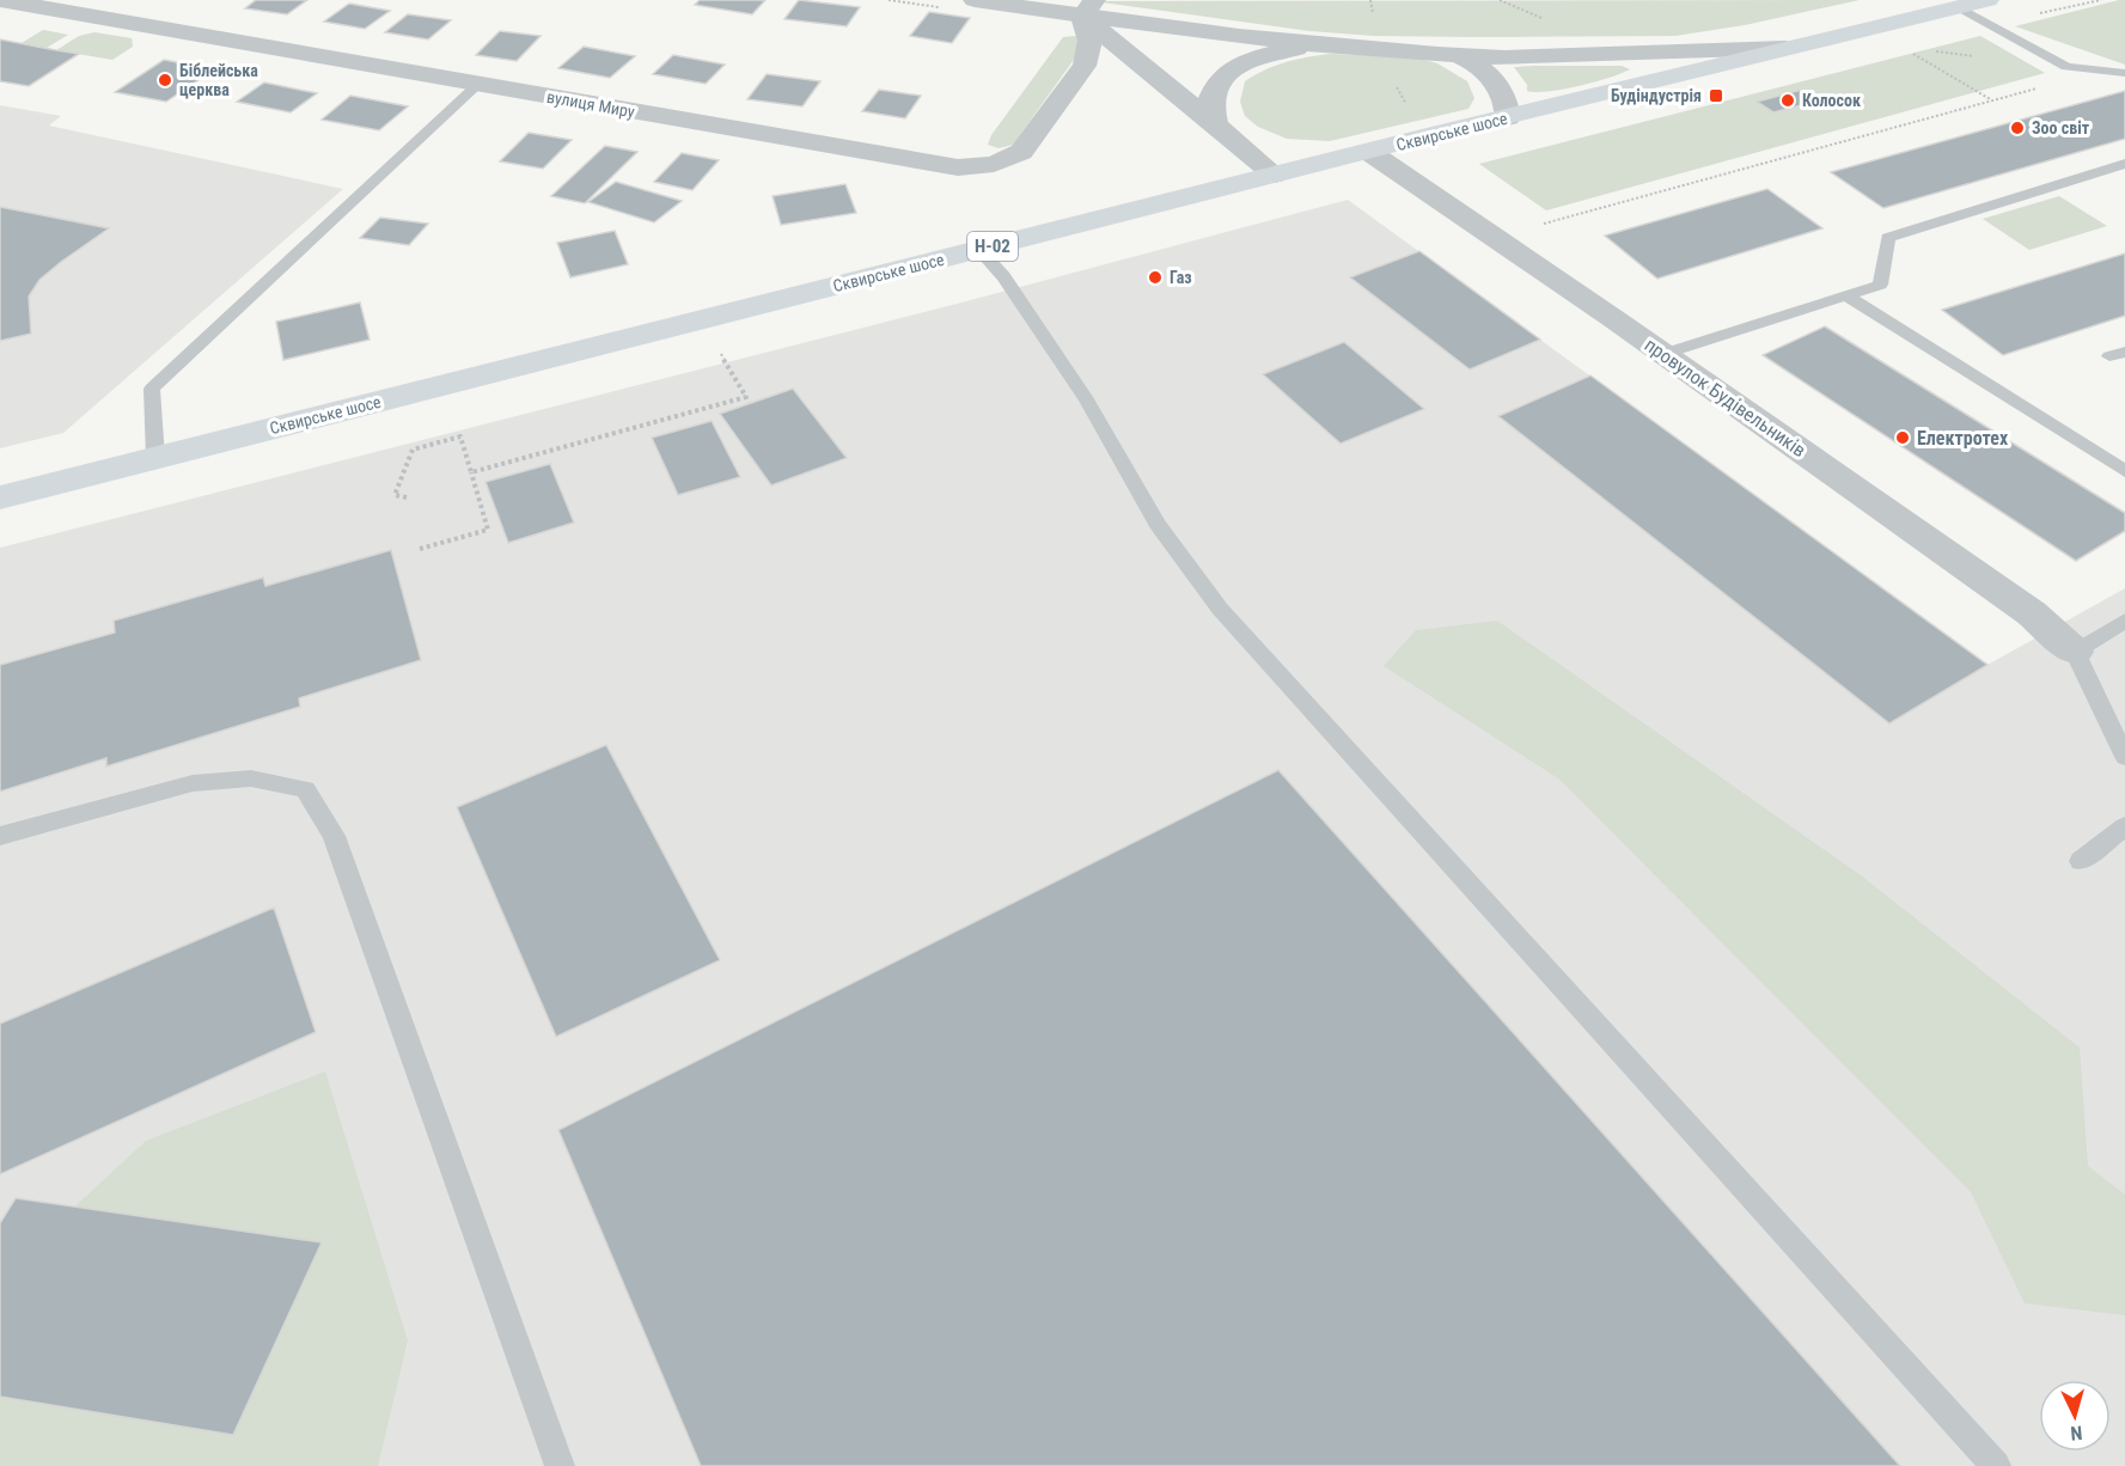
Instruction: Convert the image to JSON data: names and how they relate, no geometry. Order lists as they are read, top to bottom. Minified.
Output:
{"streets":{"main road":["Сквирське шосе","Н-02"],"street":["вулиця Миру","провулок Будівельників"]},"crossings":[["Сквирське шосе","провулок Будівельників"]],"places":{"other":["Біблейська церква","Колосок","Зоо світ","Газ","Електротех"],"transit":["Будіндустрія"]},"north":"bottom"}
